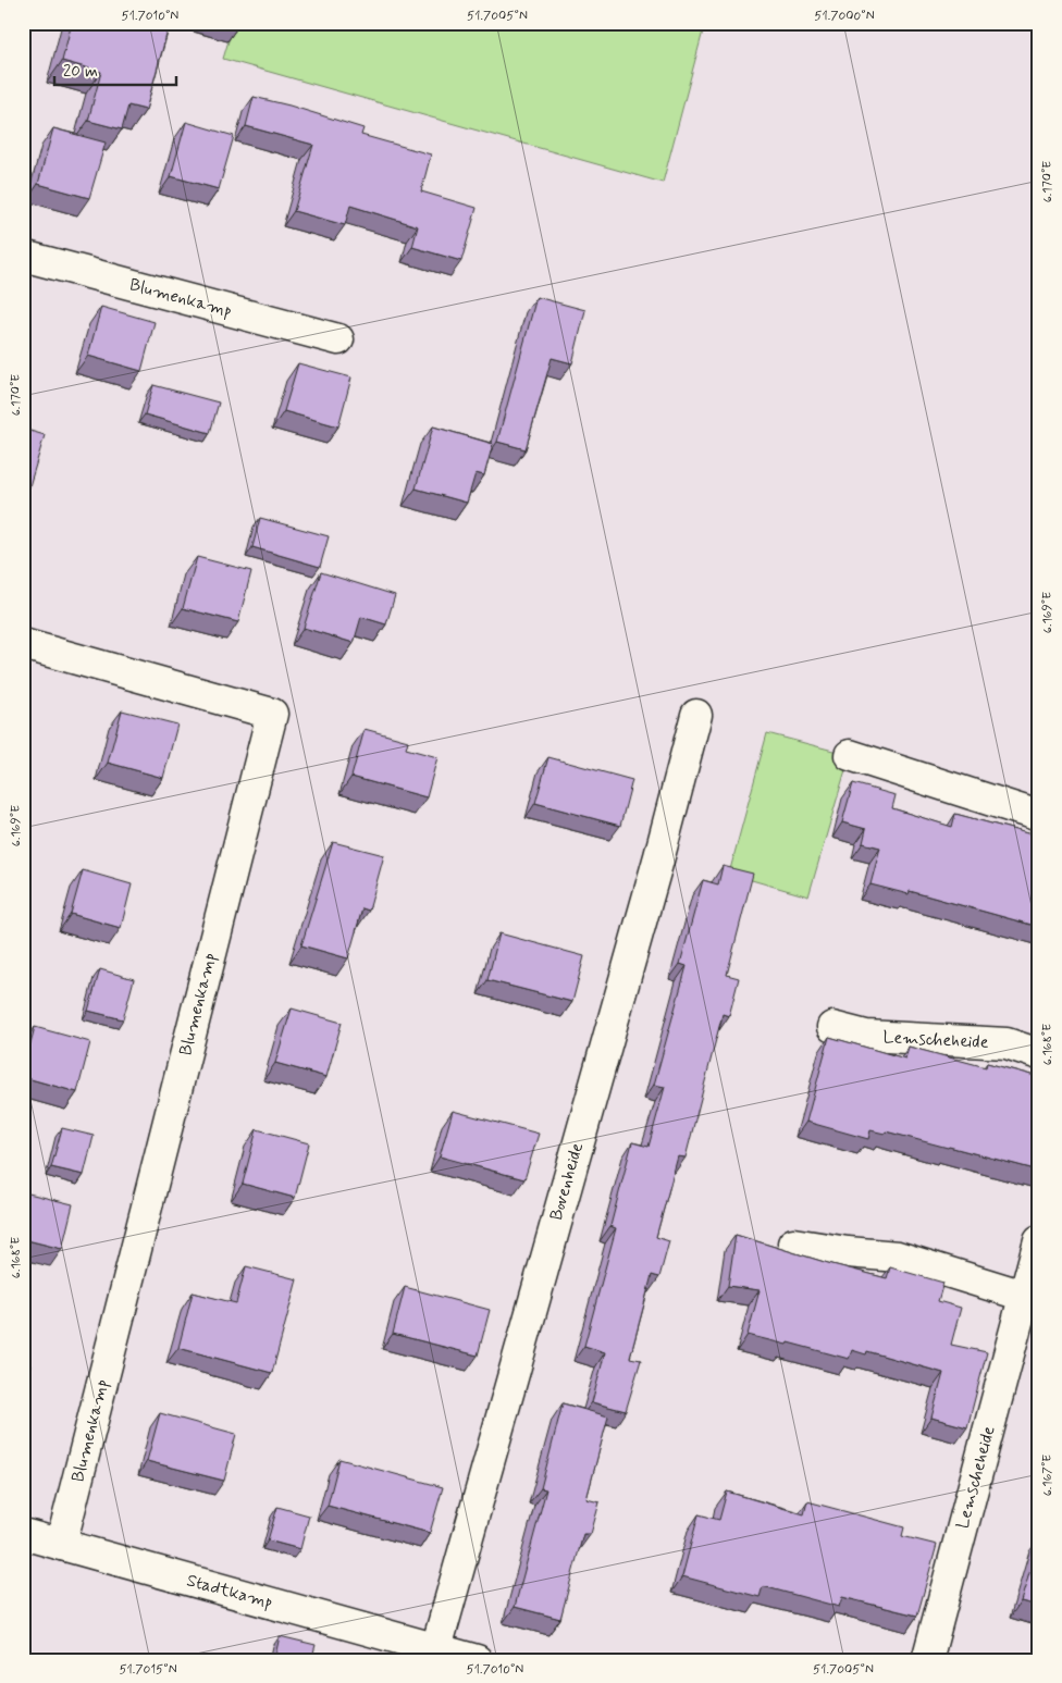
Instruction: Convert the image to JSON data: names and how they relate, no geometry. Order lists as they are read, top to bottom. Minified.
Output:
{"streets":{"street":["Blumenkamp","Lemscheheide","Bovenheide","Stadtkamp"]},"crossings":[["Blumenkamp","Stadtkamp"],["Bovenheide","Stadtkamp"]],"scale_bar":"20 m","coordinates":["51.7010°N","51.7005°N","51.7000°N","6.170°E","6.169°E","6.168°E","6.167°E","51.7015°N"]}
